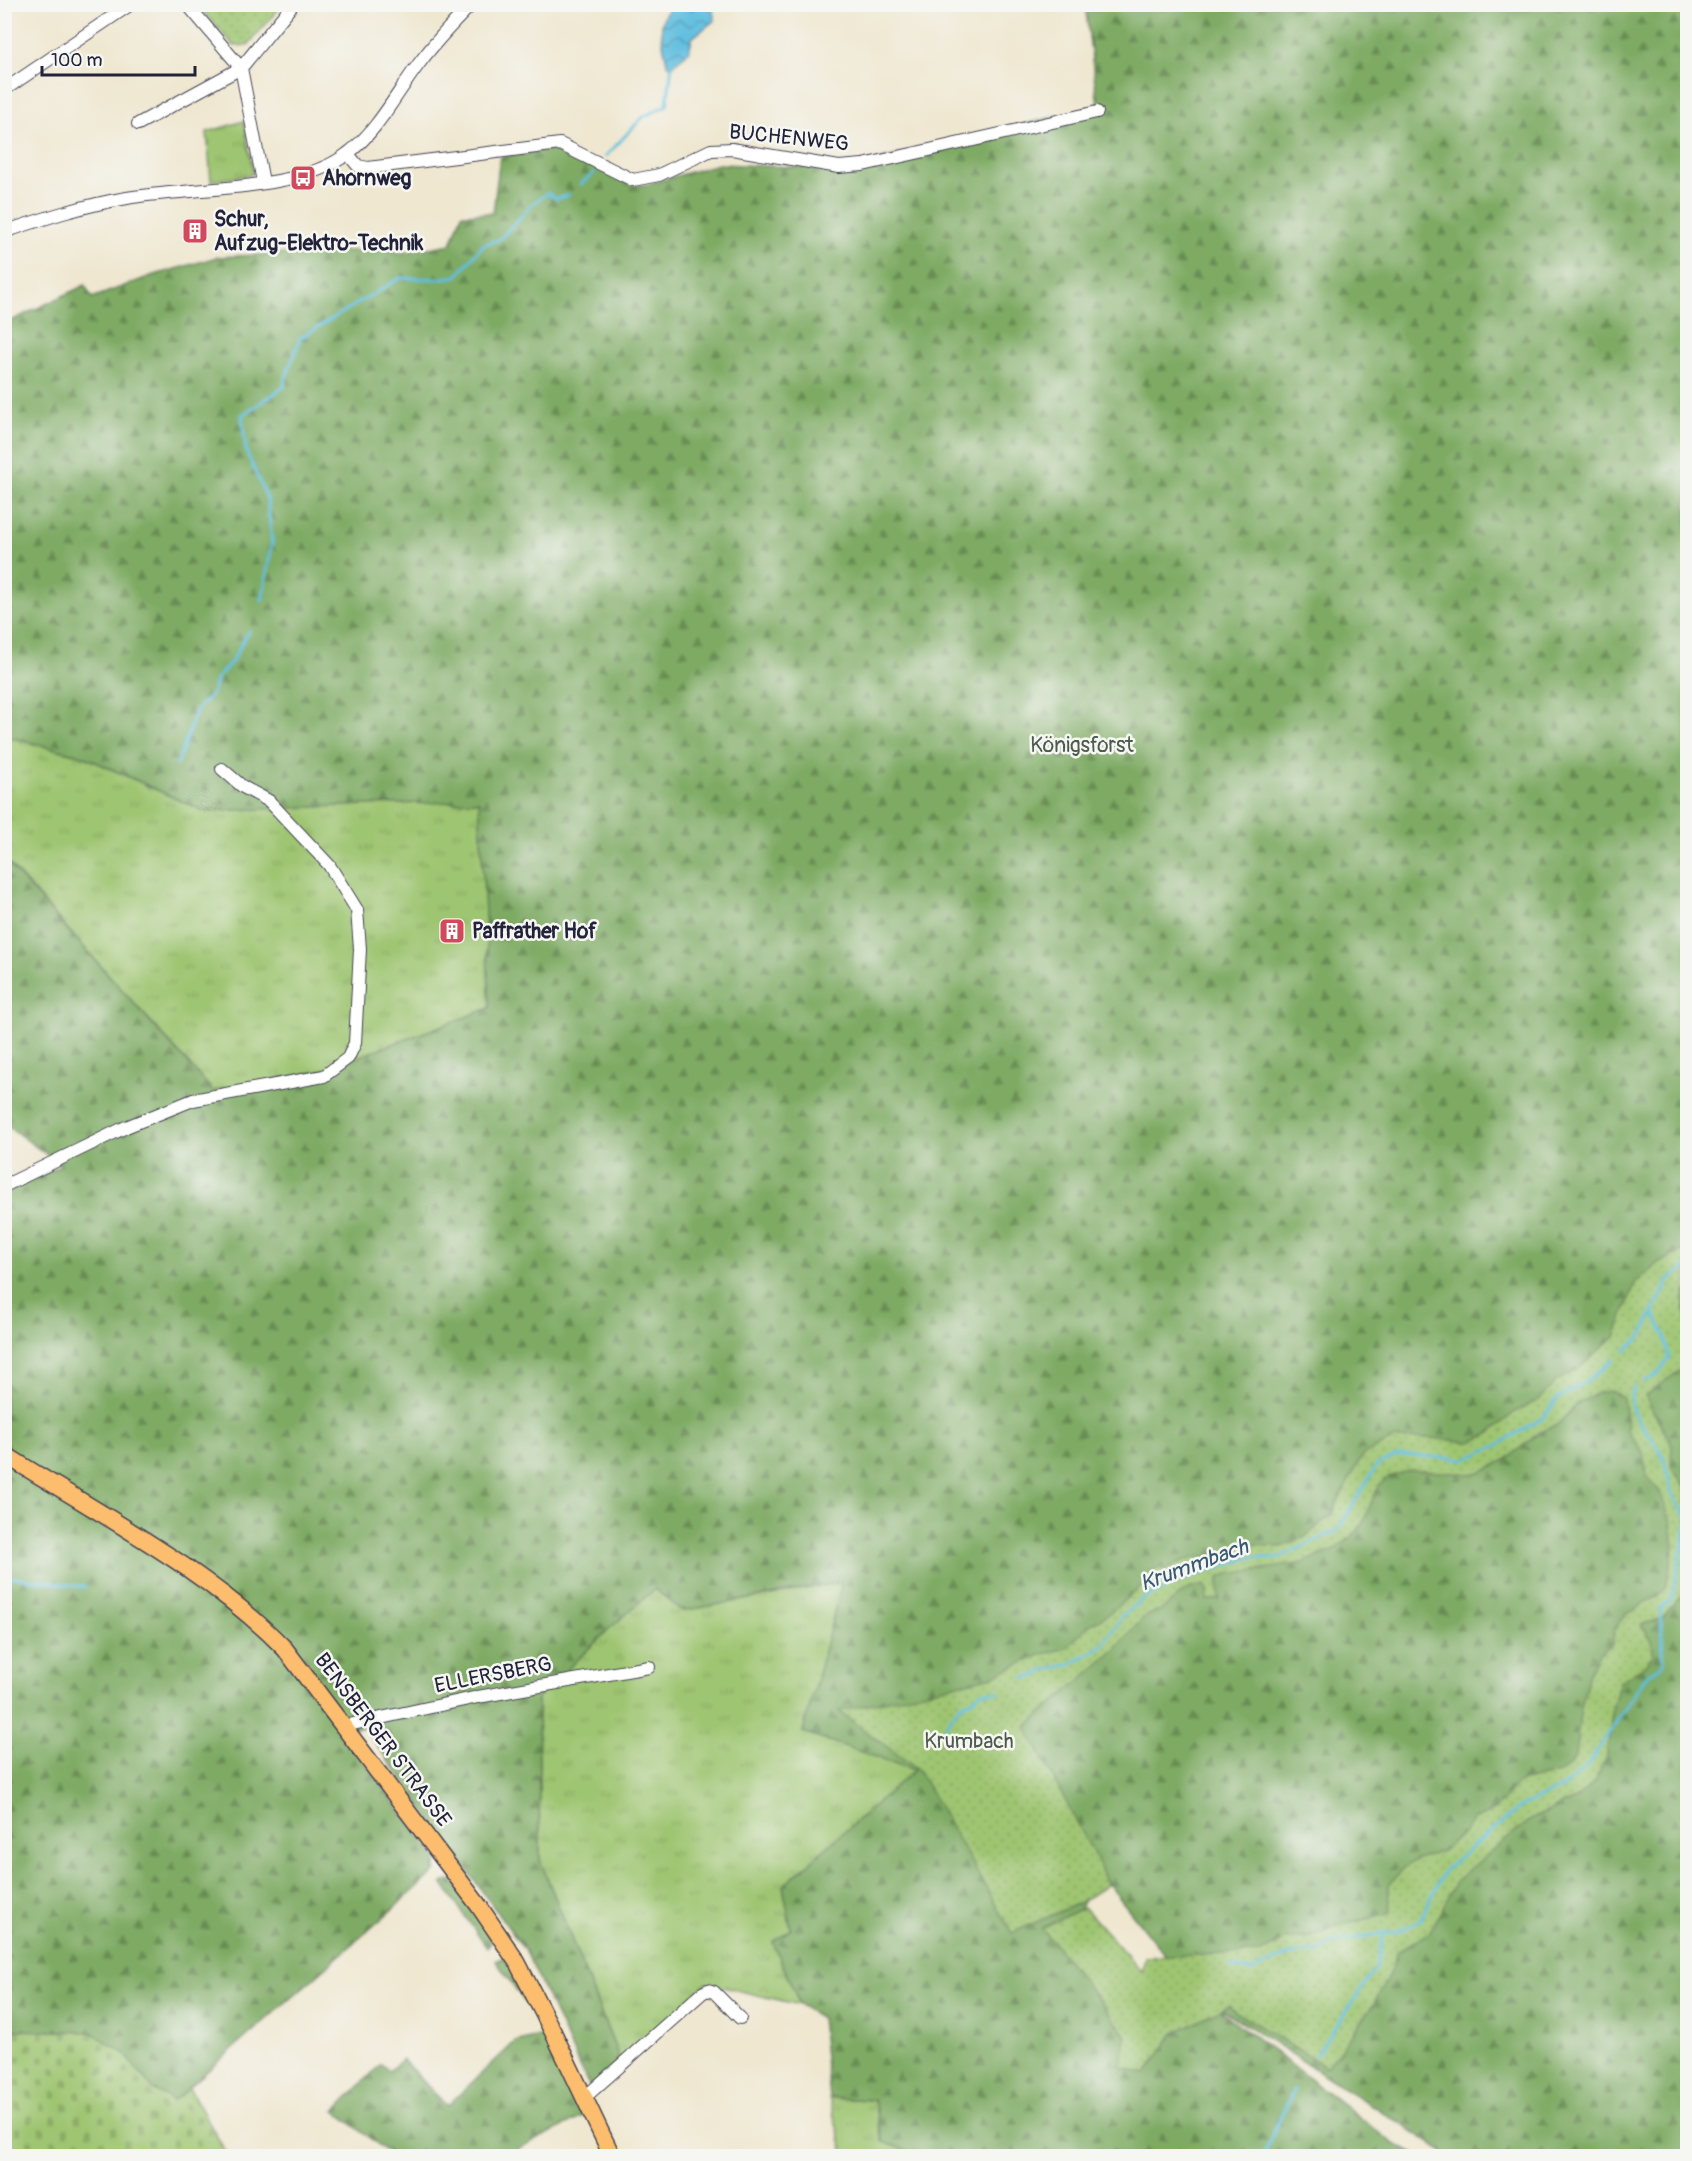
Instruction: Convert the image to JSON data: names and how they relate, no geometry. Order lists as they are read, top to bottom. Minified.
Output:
{"streets":{"main road":["BENSBERGER STRASSE"],"street":["BUCHENWEG","ELLERSBERG"]},"crossings":[["ELLERSBERG","BENSBERGER STRASSE"]],"water":["Krummbach"],"parks":["Königsforst","Krumbach"],"places":{"bus stop":["Ahornweg"],"building":["Schur, Aufzug-Elektro-Technik","Paffrather Hof"]},"scale_bar":"100 m"}
